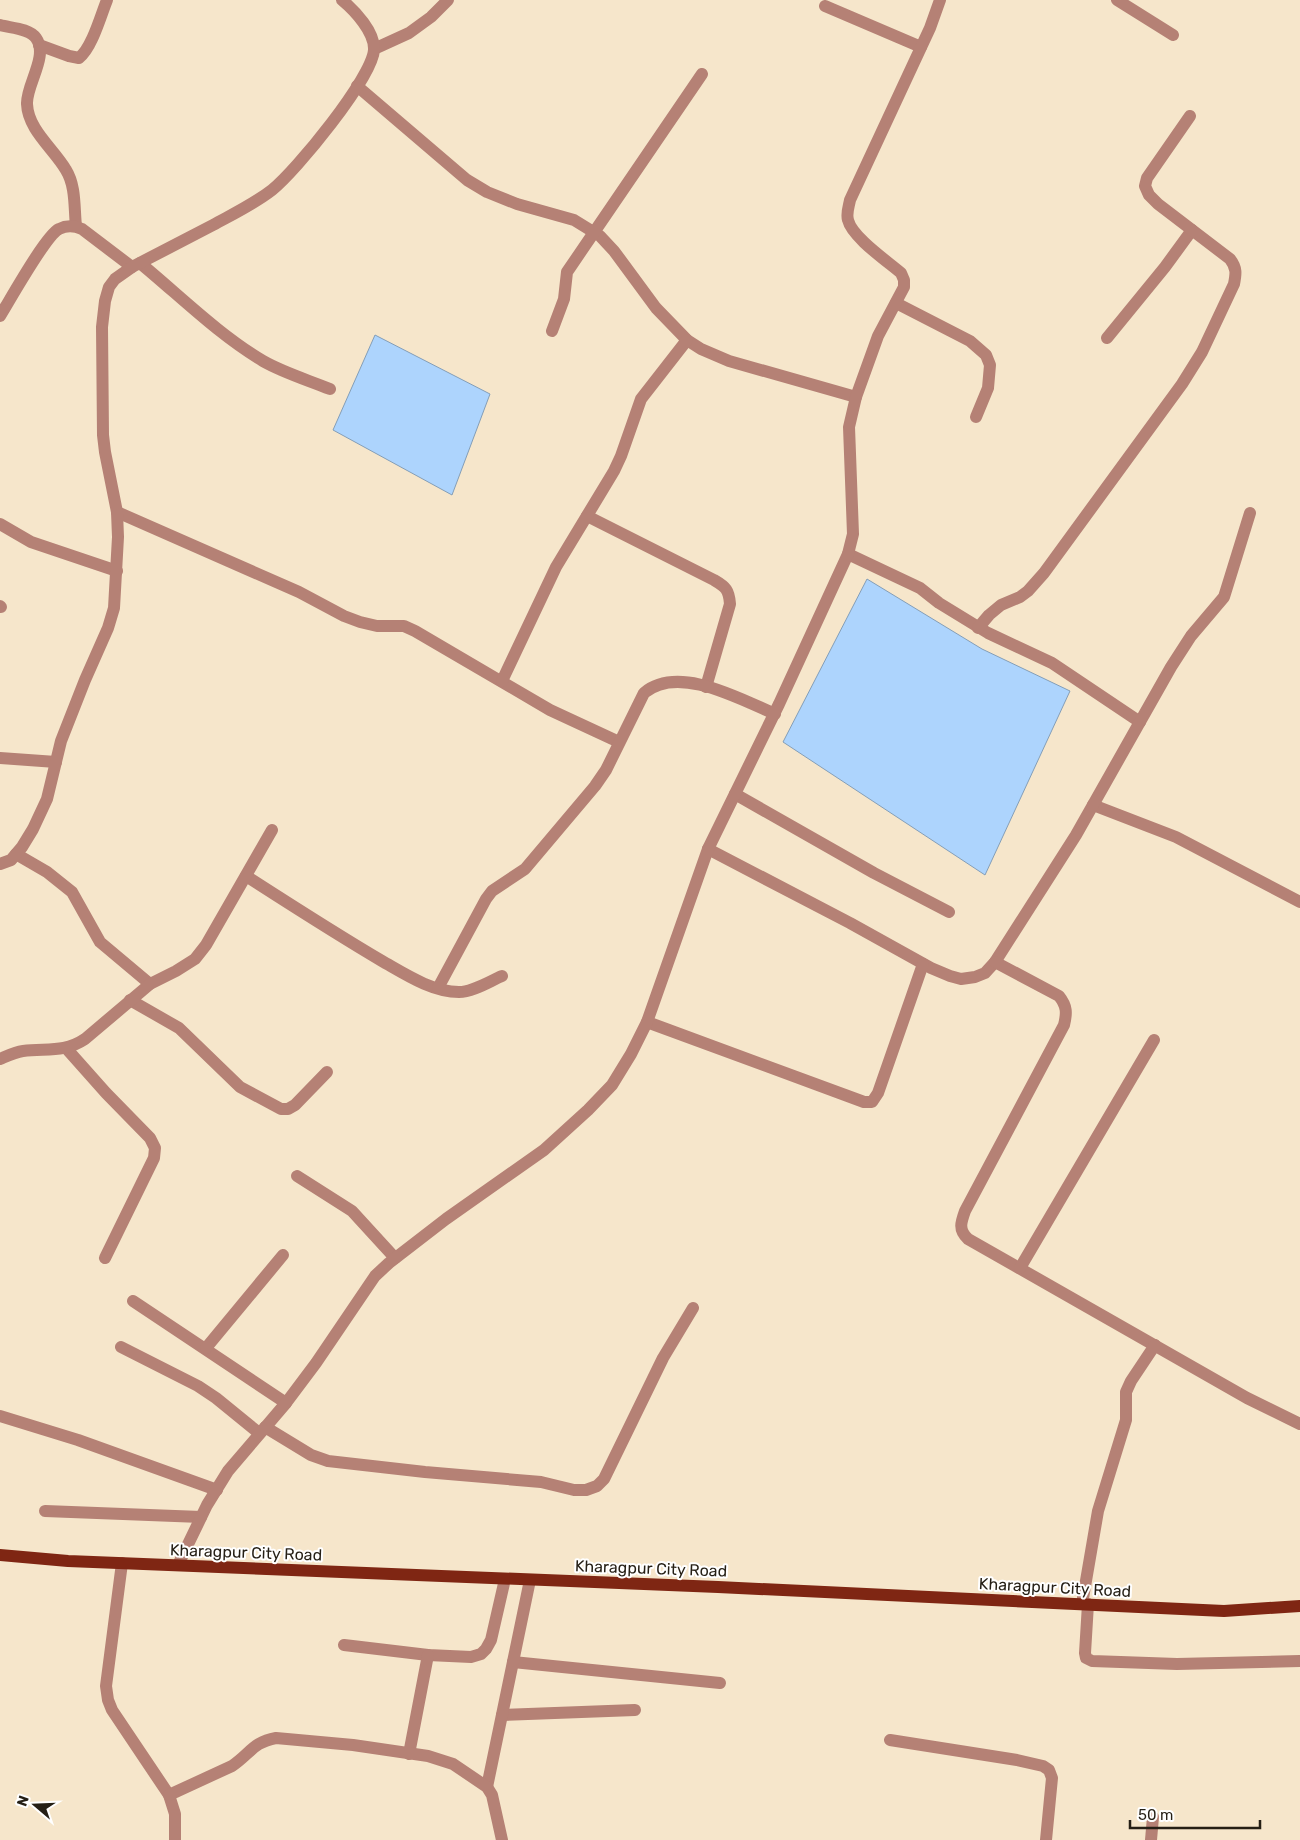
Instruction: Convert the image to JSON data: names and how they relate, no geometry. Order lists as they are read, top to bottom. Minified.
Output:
{"streets":{"main road":["Kharagpur City Road"]},"scale_bar":"50 m","north":"left"}
